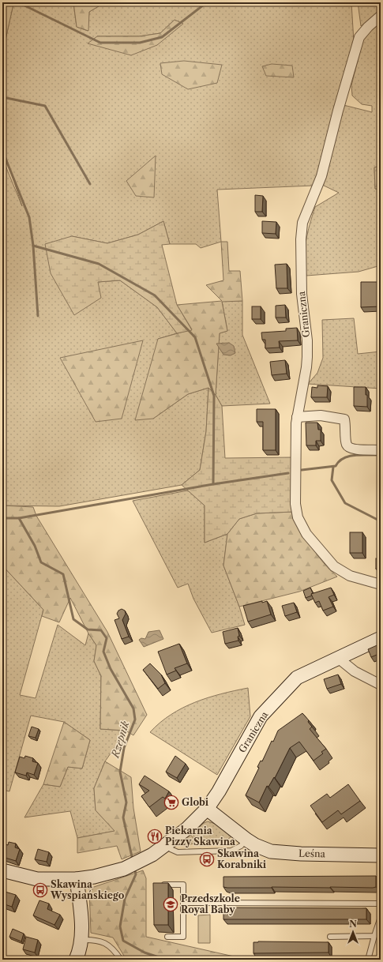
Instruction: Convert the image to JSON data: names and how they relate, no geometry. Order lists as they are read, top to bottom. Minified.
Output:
{"streets":{"street":["Graniczna","Leśna"]},"crossings":[["Graniczna","Leśna"]],"water":["Rzepnik"],"places":{"supermarket":["Globi"],"restaurant":["Piekarnia Pizzy Skawina"],"bus stop":["Skawina Korabniki","Skawina Wyspiańskiego"],"school or university":["Przedszkole Royal Baby"]},"north":"top"}
